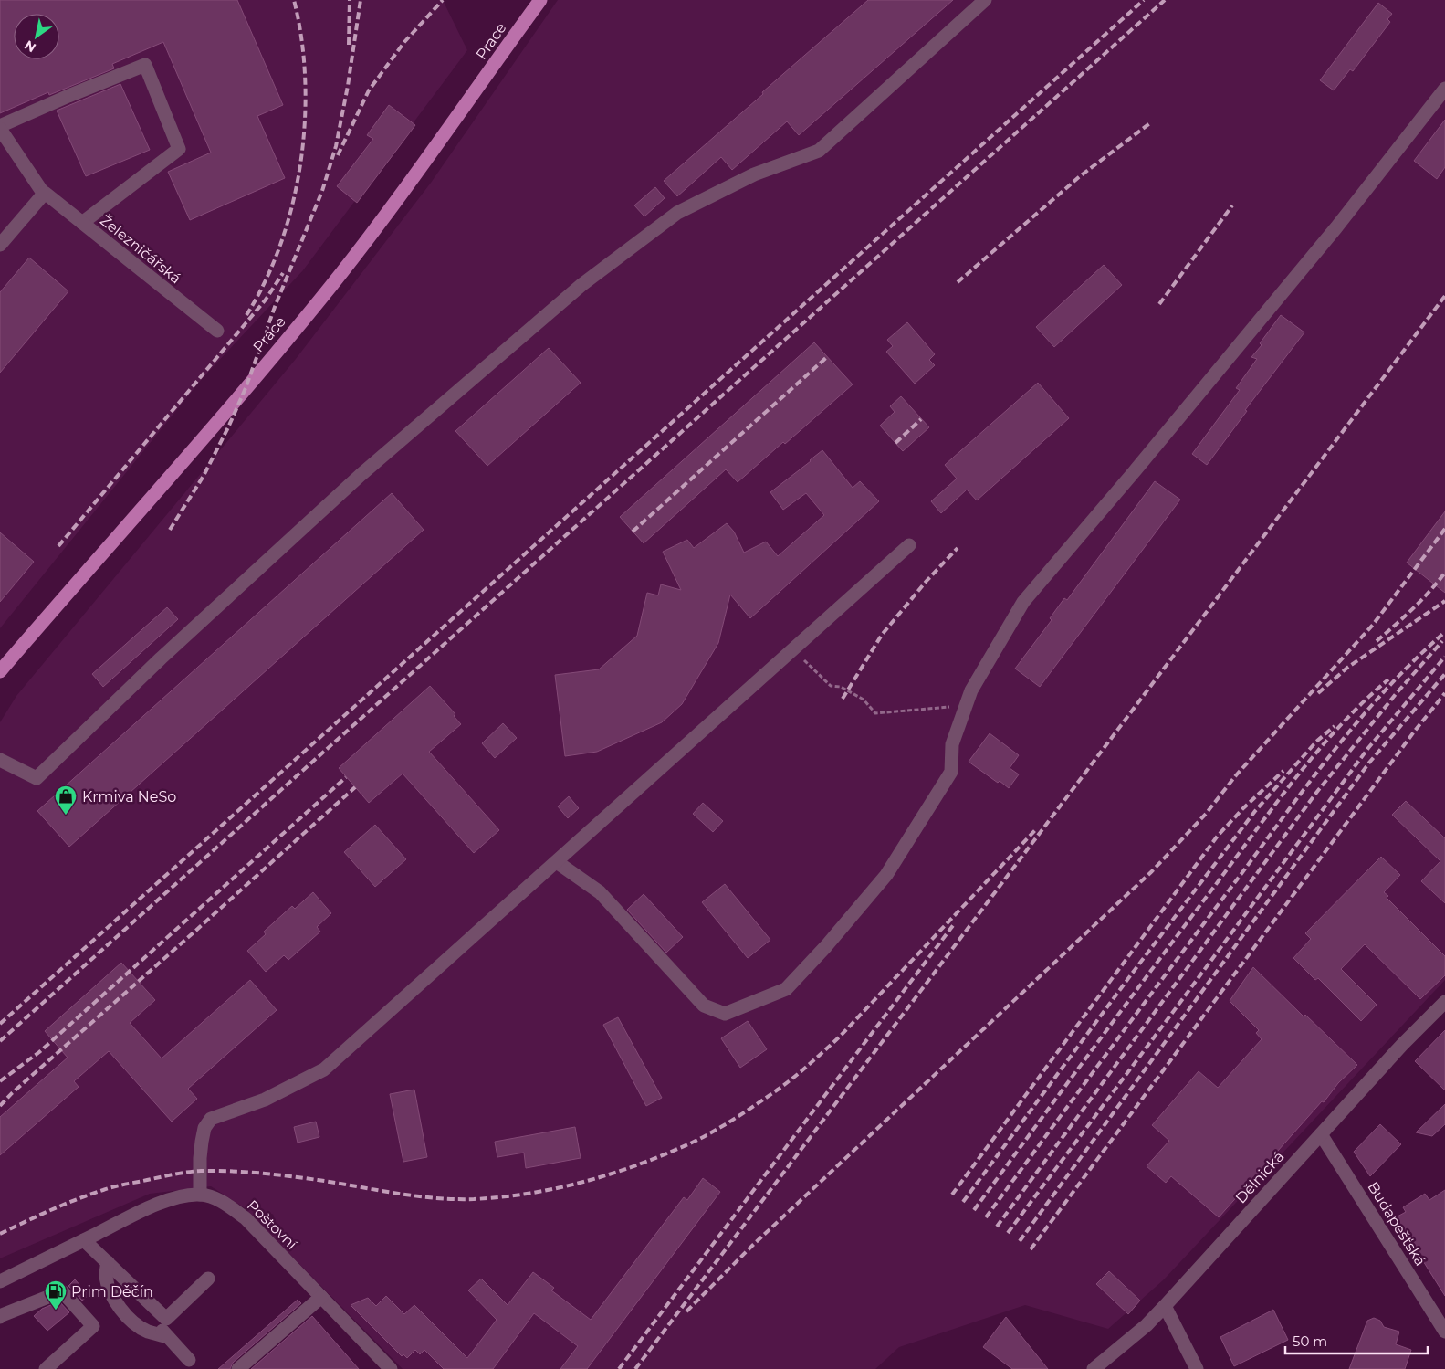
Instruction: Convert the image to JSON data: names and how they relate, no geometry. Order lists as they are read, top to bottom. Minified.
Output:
{"streets":{"main road":["Práce"],"street":["Železničářská","Dělnická","Budapešťská","Poštovní"]},"crossings":[["Dělnická","Budapešťská"]],"places":{"shop":["Krmiva NeSo"],"fuel station":["Prim Děčín"]},"scale_bar":"50 m","north":"bottom left"}
